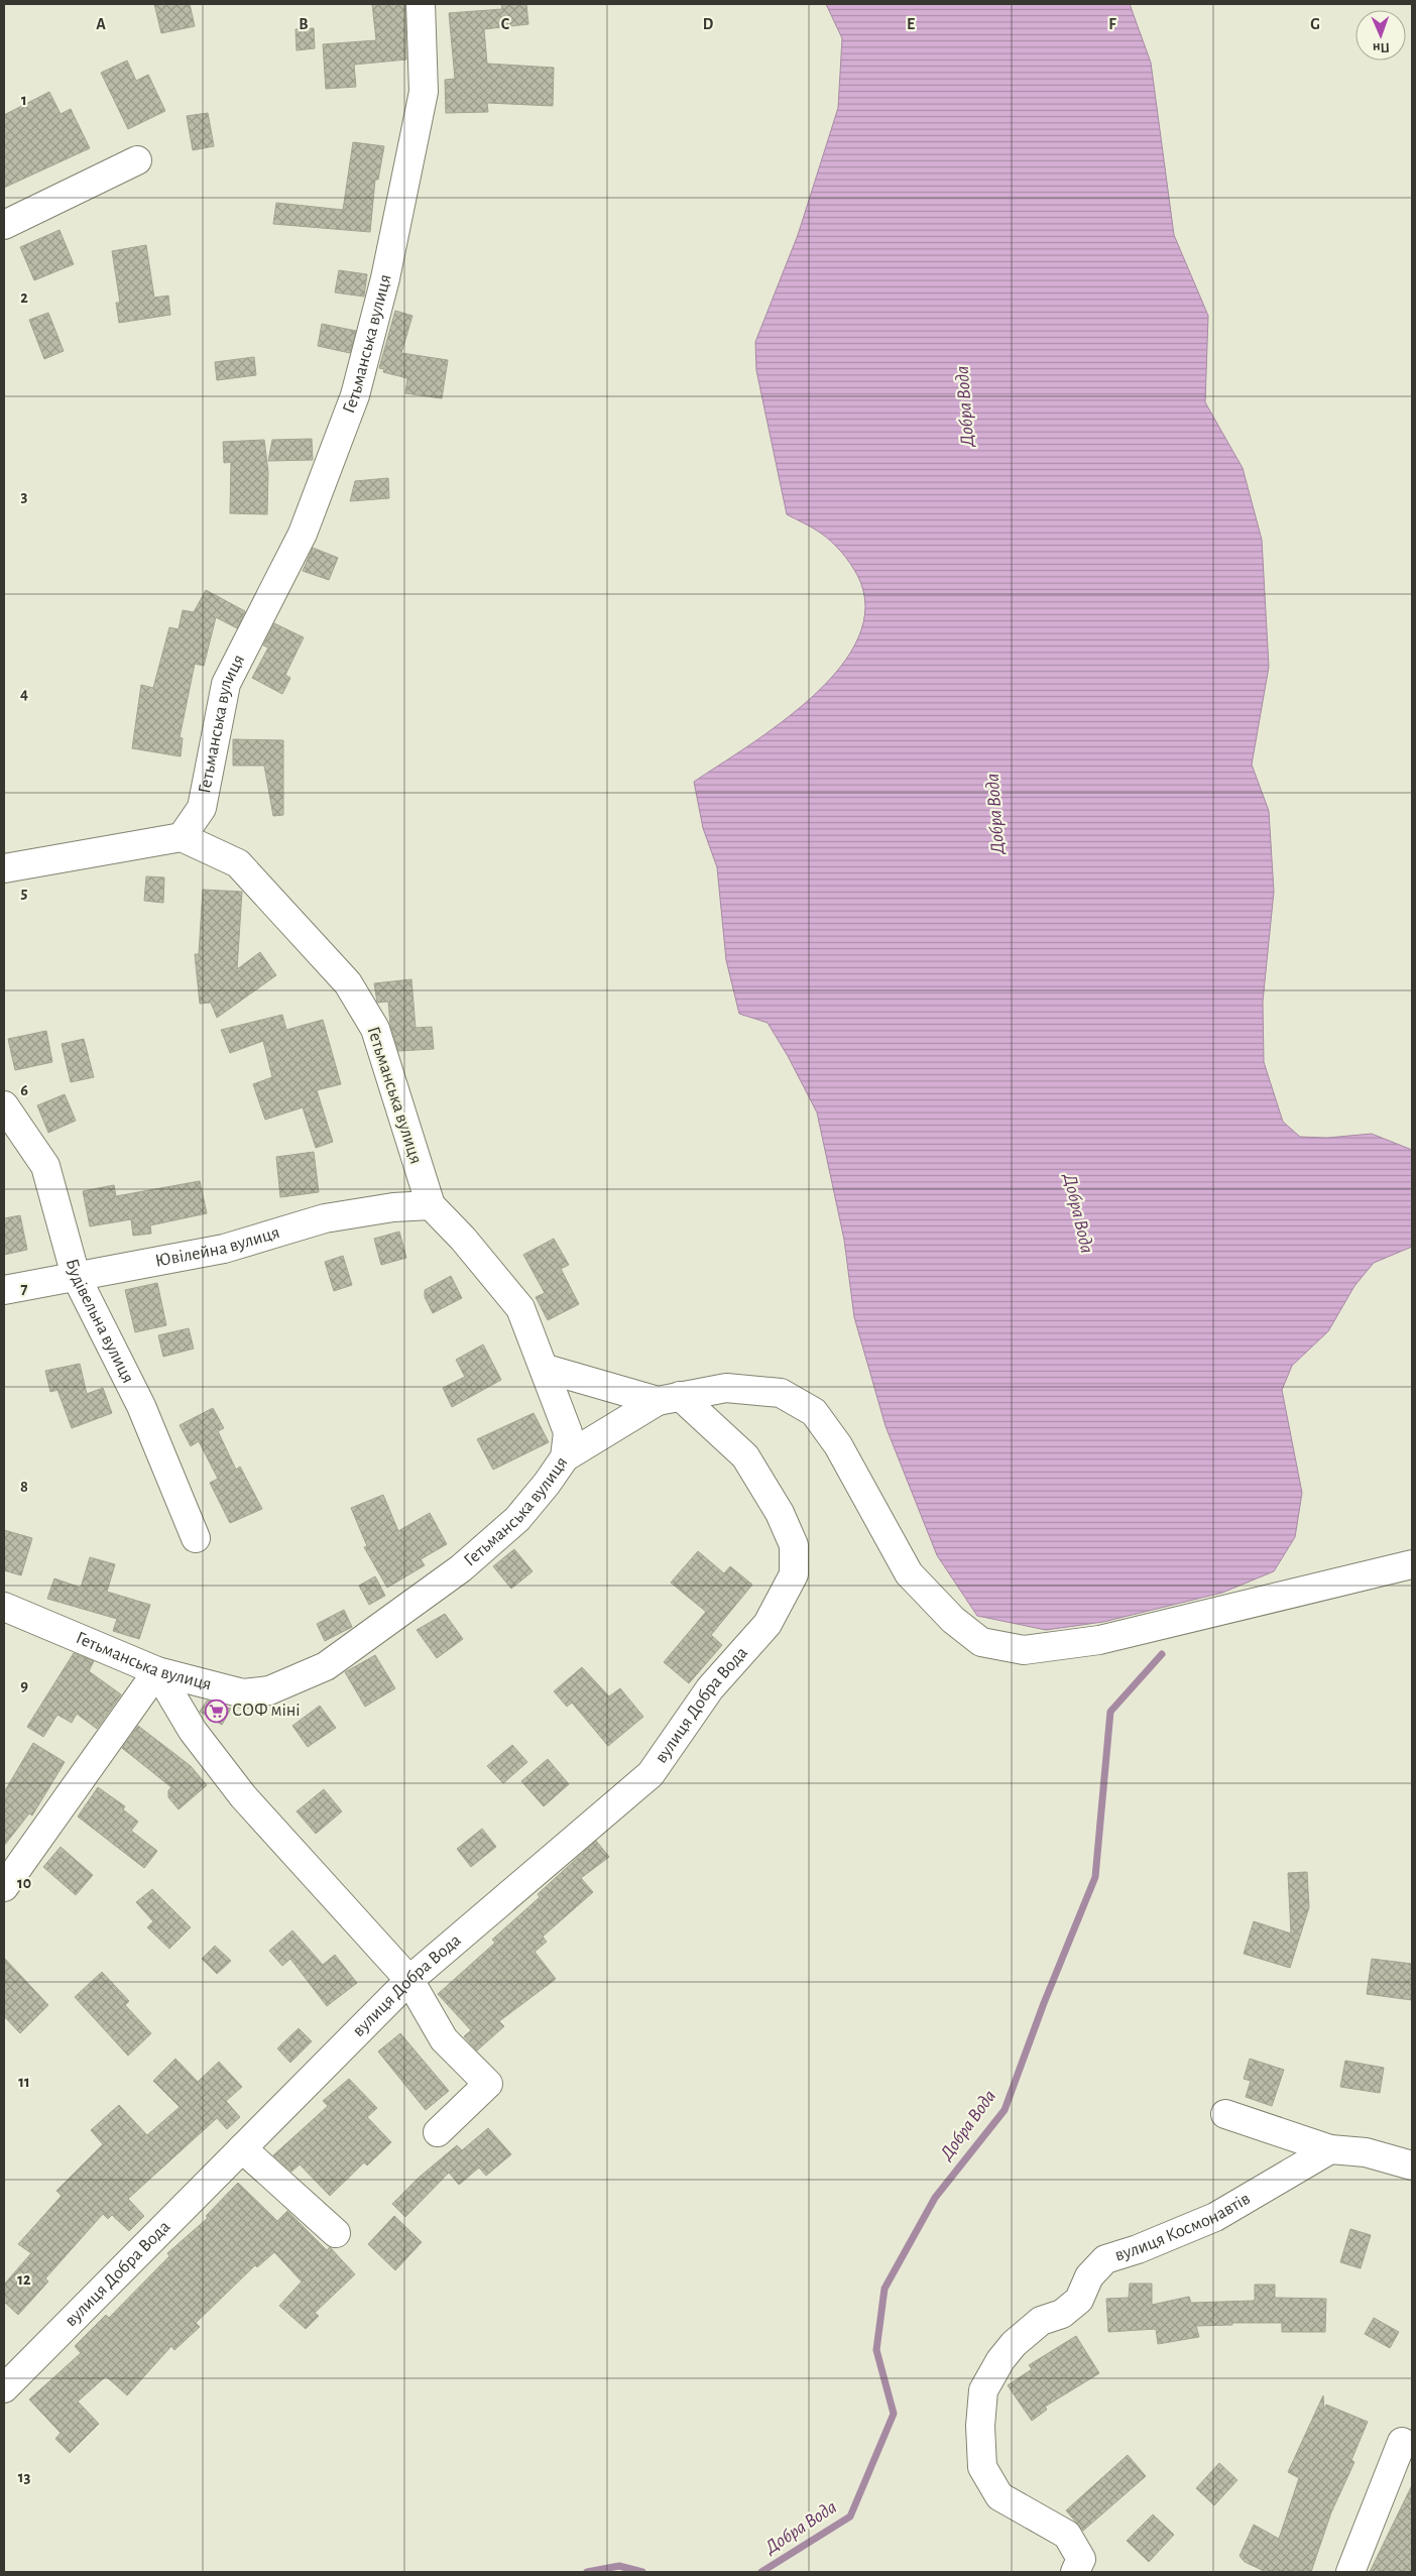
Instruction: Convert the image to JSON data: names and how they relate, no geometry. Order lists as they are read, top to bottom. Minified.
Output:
{"streets":{"street":["Гетьманська вулиця","Ювілейна вулиця","Будівельна вулиця","вулиця Добра Вода","вулиця Космонавтів"]},"crossings":[["Гетьманська вулиця","Ювілейна вулиця"],["Ювілейна вулиця","Будівельна вулиця"]],"water":["Добра Вода"],"places":{"supermarket":["СОФ міні"]},"north":"bottom","grid":{"columns":["A","B","C","D","E","F","G"],"rows":["1","2","3","4","5","6","7","8","9","10","11","12","13"]}}
